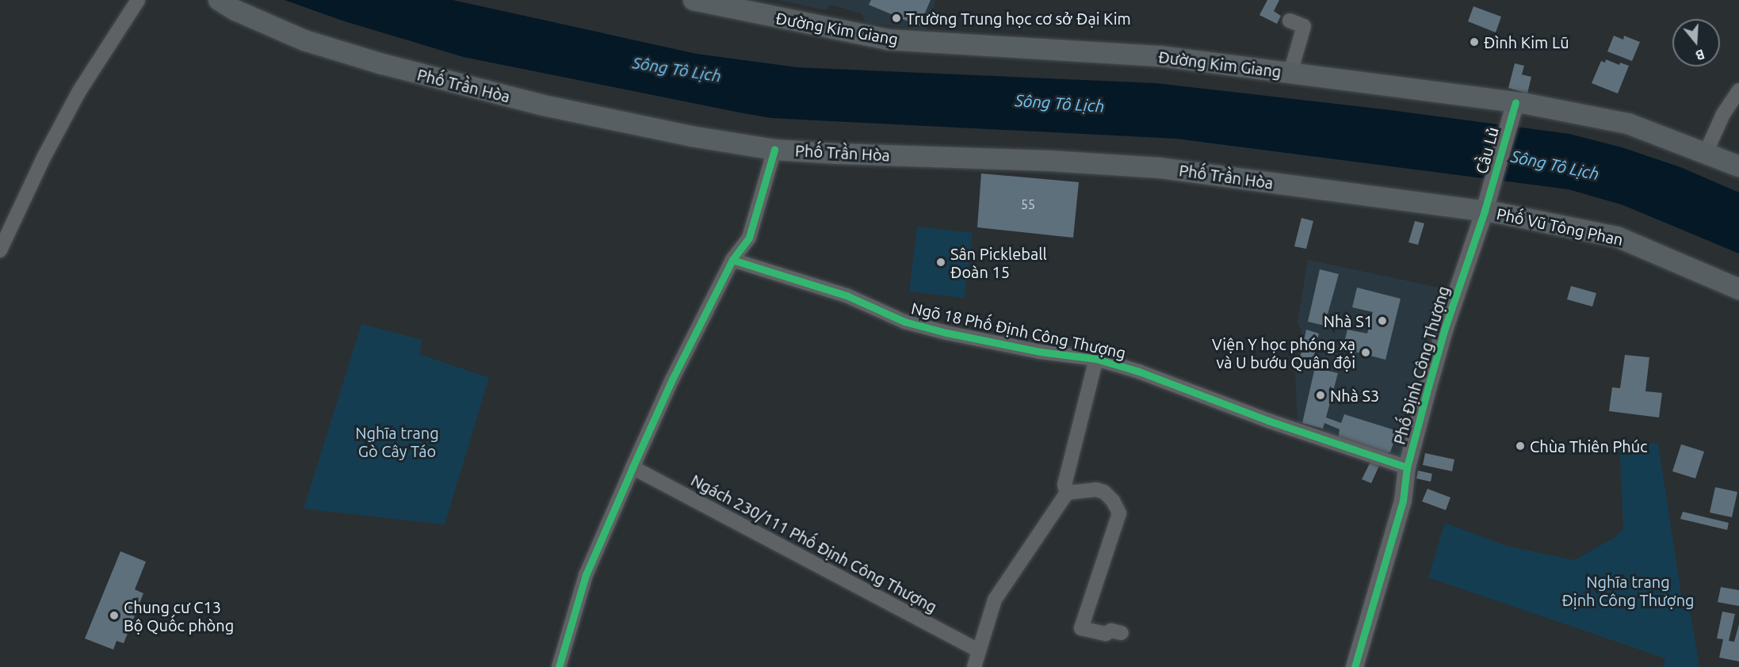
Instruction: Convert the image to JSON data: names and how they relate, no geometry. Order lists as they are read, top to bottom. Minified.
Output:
{"streets":{"main road":["Đường Kim Giang","Phố Trần Hòa","Phố Vũ Tông Phan"],"street":["Cầu Lủ","Ngõ 18 Phố Định Công Thượng","Phố Định Công Thượng","Ngách 230/111 Phố Định Công Thượng"]},"crossings":[["Đường Kim Giang","Cầu Lủ"],["Phố Trần Hòa","Cầu Lủ"],["Phố Trần Hòa","Phố Vũ Tông Phan"],["Phố Trần Hòa","Phố Định Công Thượng"],["Cầu Lủ","Phố Vũ Tông Phan"],["Cầu Lủ","Phố Định Công Thượng"],["Phố Vũ Tông Phan","Phố Định Công Thượng"],["Ngõ 18 Phố Định Công Thượng","Phố Định Công Thượng"]],"water":["Sông Tô Lịch"],"parks":["Nghĩa trang Gò Cây Táo","Nghĩa trang Định Công Thượng"],"places":["Trường Trung học cơ sở Đại Kim","Đình Kim Lũ","Sân Pickleball Đoàn 15","Nhà S1","Viện Y học phóng xạ và U bướu Quân đội","Nhà S3","Chùa Thiên Phúc","Chung cư C13 Bộ Quốc phòng"],"house_numbers":["55"],"north":"bottom"}
